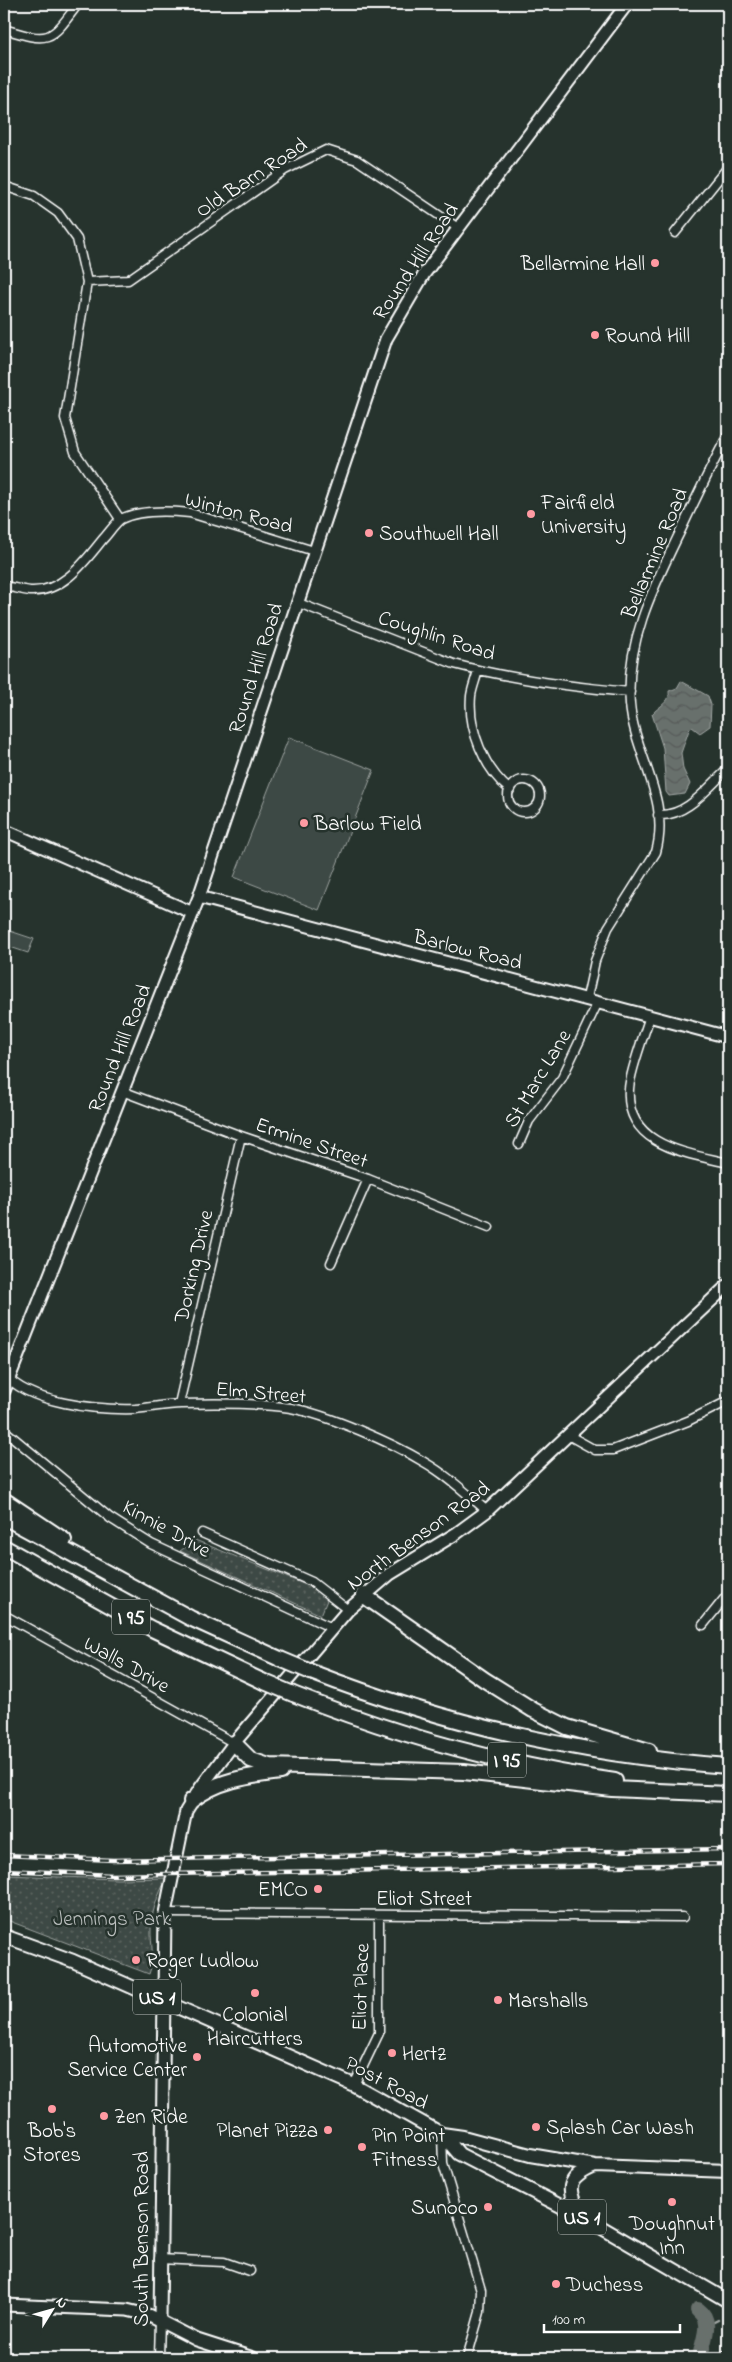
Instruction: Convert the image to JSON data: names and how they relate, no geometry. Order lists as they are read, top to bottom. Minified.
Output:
{"streets":{"highway":["I 95"],"main road":["Round Hill Road","Barlow Road","North Benson Road","US 1","Post Road","South Benson Road"],"street":["Old Barn Road","Winton Road","Bellarmine Road","Coughlin Road","St Marc Lane","Ermine Street","Dorking Drive","Elm Street","Kinnie Drive","Walls Drive","Eliot Street","Eliot Place"]},"crossings":[["Old Barn Road","Round Hill Road"],["Round Hill Road","Winton Road"],["Round Hill Road","Coughlin Road"],["Round Hill Road","Barlow Road"],["Round Hill Road","Ermine Street"],["Round Hill Road","Elm Street"],["Bellarmine Road","Coughlin Road"],["Bellarmine Road","Barlow Road"],["Bellarmine Road","St Marc Lane"],["Barlow Road","St Marc Lane"],["Ermine Street","Dorking Drive"],["Dorking Drive","Elm Street"],["Elm Street","North Benson Road"],["Kinnie Drive","North Benson Road"],["North Benson Road","Walls Drive"],["North Benson Road","Eliot Street"],["North Benson Road","Post Road"],["North Benson Road","South Benson Road"],["Eliot Street","Eliot Place"],["Eliot Place","Post Road"],["US 1","Post Road"],["Post Road","South Benson Road"]],"parks":["Jennings Park"],"places":["Bellarmine Hall","Round Hill","Fairfield University","Southwell Hall","Barlow Field","EMCO","Roger Ludlow","Colonial Haircutters","Marshalls","Hertz","Automotive Service Center","Bob's Stores","Zen Ride","Splash Car Wash","Planet Pizza","Pin Point Fitness","Doughnut Inn","Sunoco","Duchess"],"scale_bar":"100 m","north":"top right"}
